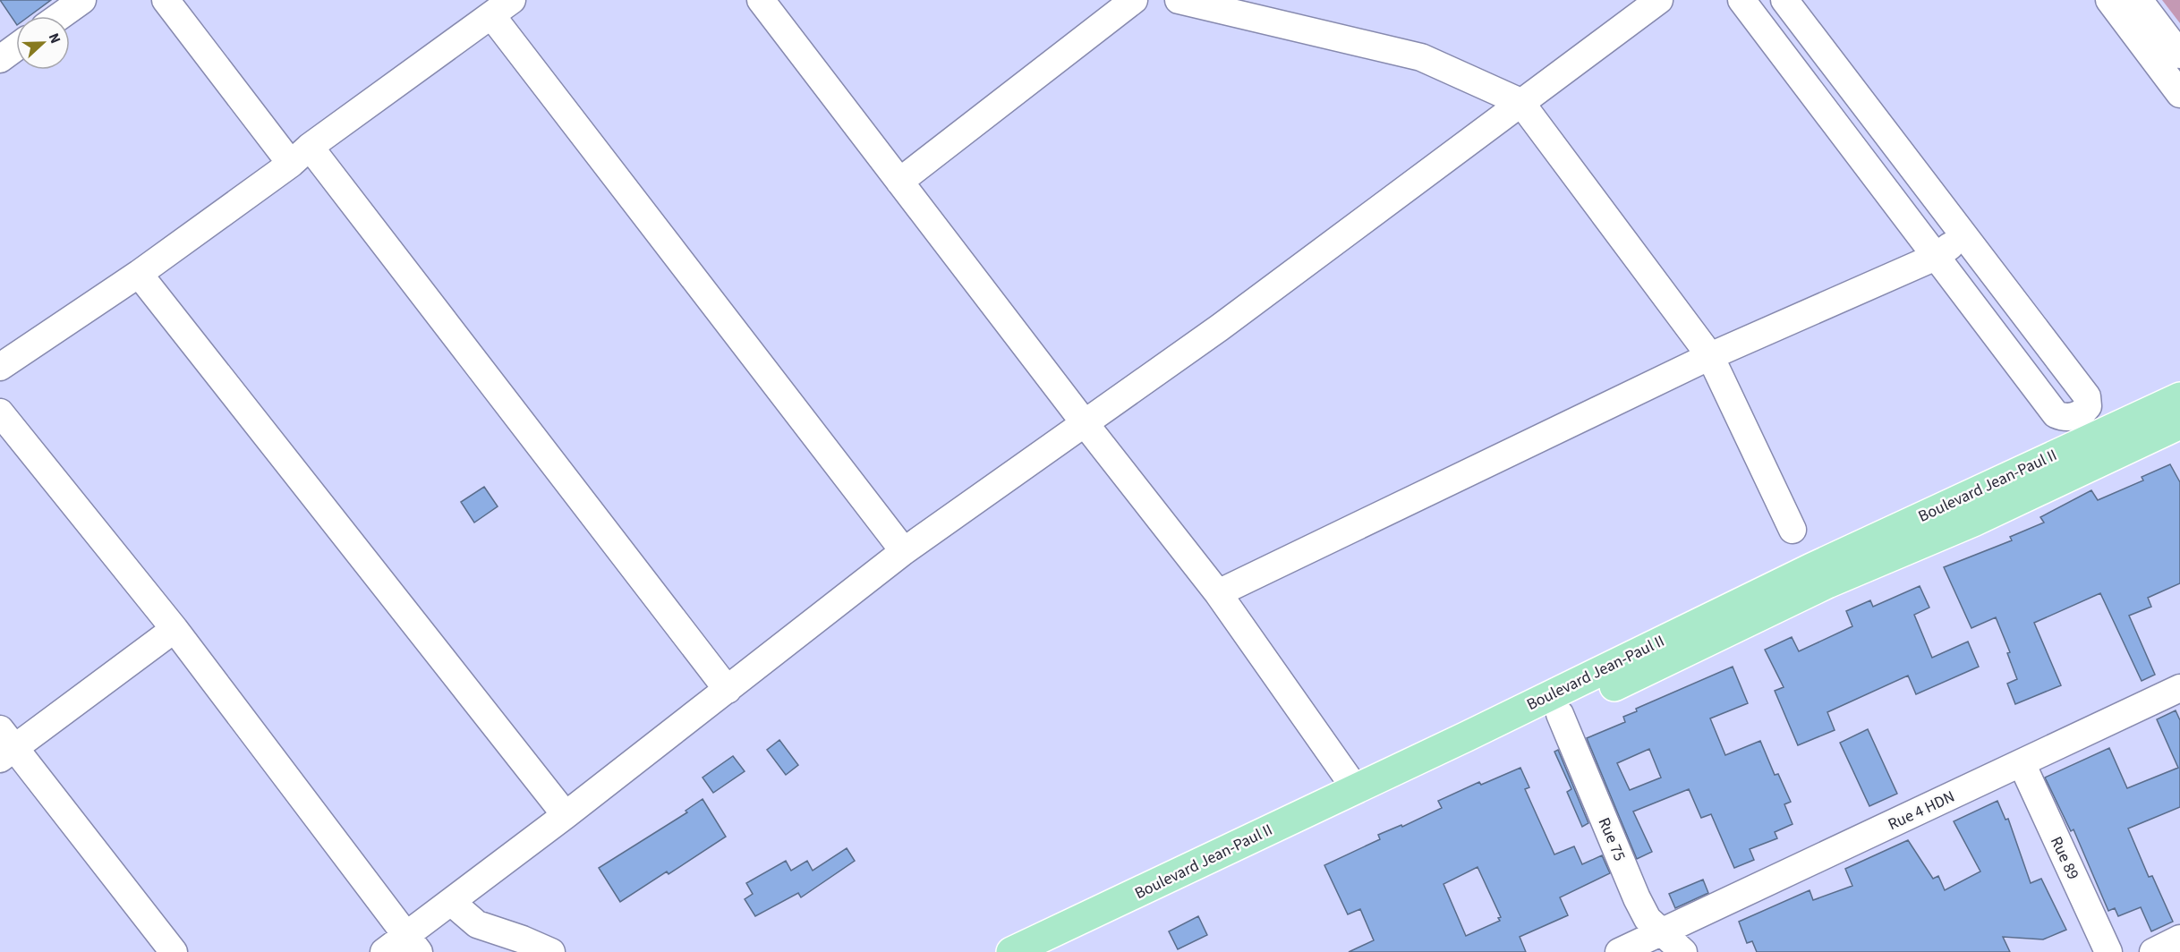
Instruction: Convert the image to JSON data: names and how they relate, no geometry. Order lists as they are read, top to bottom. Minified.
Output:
{"streets":{"main road":["Boulevard Jean-Paul II"],"street":["Rue 4 HDN","Rue 75","Rue 89"]},"crossings":[["Boulevard Jean-Paul II","Rue 75"],["Rue 4 HDN","Rue 75"],["Rue 4 HDN","Rue 89"]],"north":"right"}
